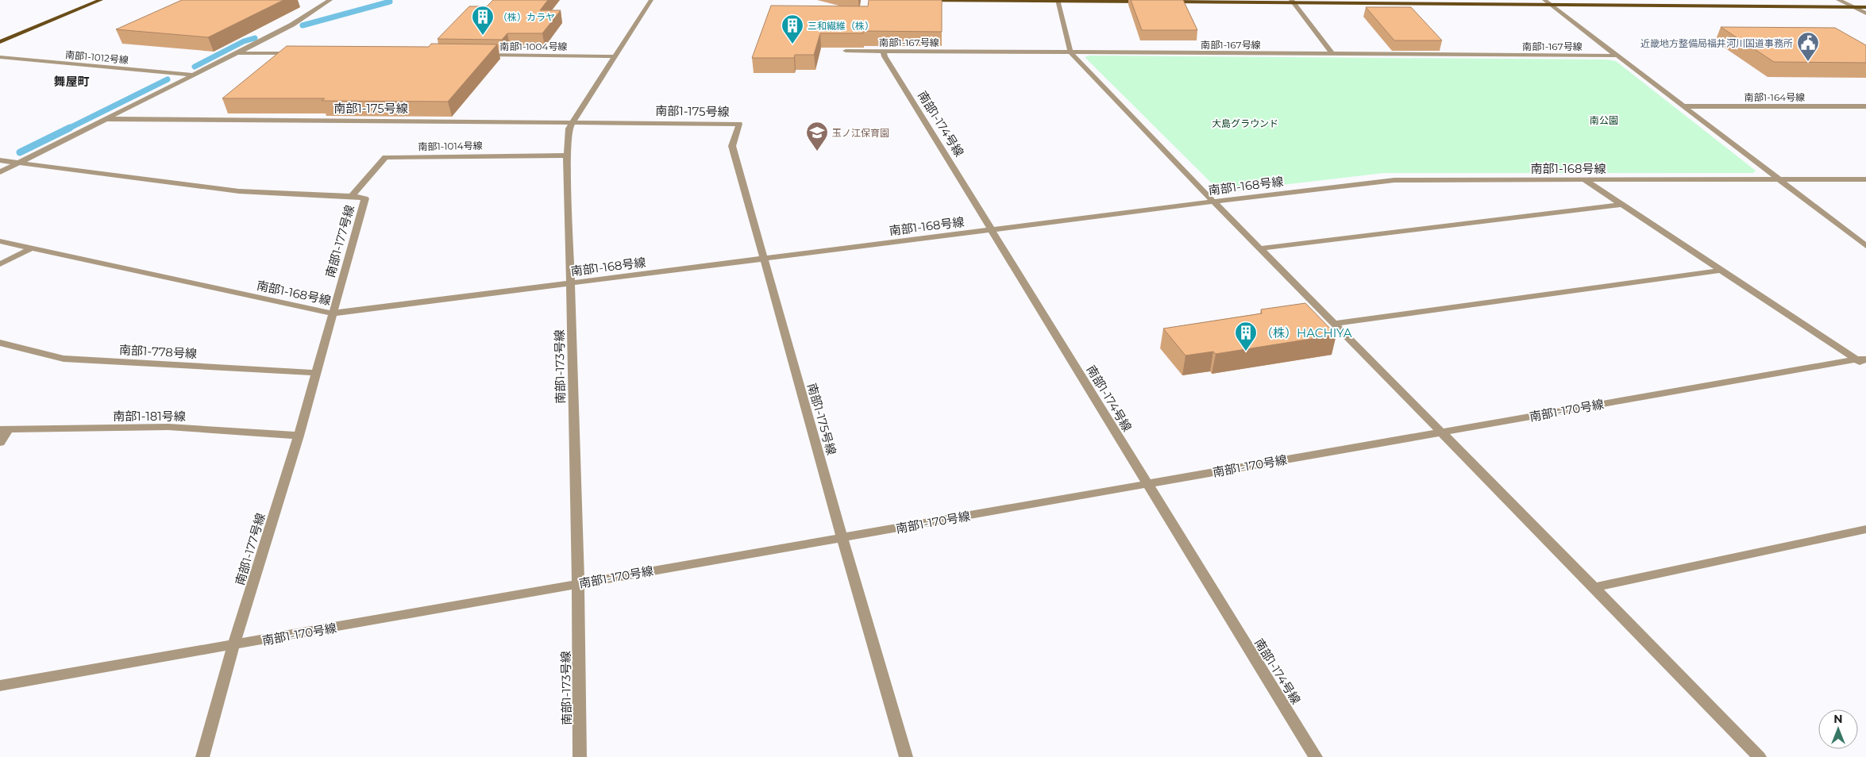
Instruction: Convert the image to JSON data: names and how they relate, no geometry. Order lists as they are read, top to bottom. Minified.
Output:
{"streets":{"street":["南部1-167号線","南部1-1004号線","南部1-1012号線","南部1-164号線","南部1-175号線","南部1-174号線","南部1-1014号線","南部1-168号線","南部1-177号線","南部1-778号線","南部1-173号線","南部1-170号線","南部1-181号線"]},"crossings":[["南部1-167号線","南部1-174号線"],["南部1-1004号線","南部1-173号線"],["南部1-175号線","南部1-168号線"],["南部1-175号線","南部1-173号線"],["南部1-175号線","南部1-170号線"],["南部1-174号線","南部1-168号線"],["南部1-174号線","南部1-170号線"],["南部1-1014号線","南部1-177号線"],["南部1-1014号線","南部1-173号線"],["南部1-168号線","南部1-177号線"],["南部1-168号線","南部1-173号線"],["南部1-177号線","南部1-778号線"],["南部1-177号線","南部1-170号線"],["南部1-177号線","南部1-181号線"],["南部1-173号線","南部1-170号線"]],"districts":["舞屋町"],"parks":["南公園","大島グラウンド"],"places":{"building":["（株）カラヤ","三和繊維（株）","（株）HACHIYA"],"public building":["近畿地方整備局福井河川国道事務所"],"school or university":["玉ノ江保育園"]},"north":"top"}
